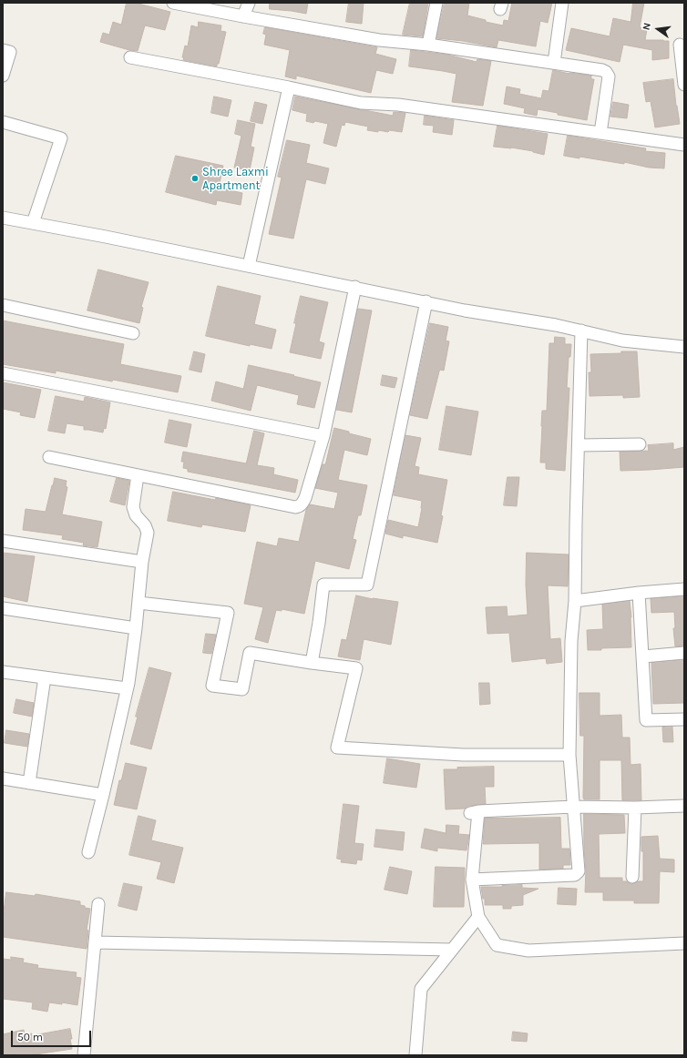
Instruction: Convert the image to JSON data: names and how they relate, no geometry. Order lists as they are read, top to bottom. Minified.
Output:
{"places":["Shree Laxmi Apartment"],"scale_bar":"50 m","north":"left"}
